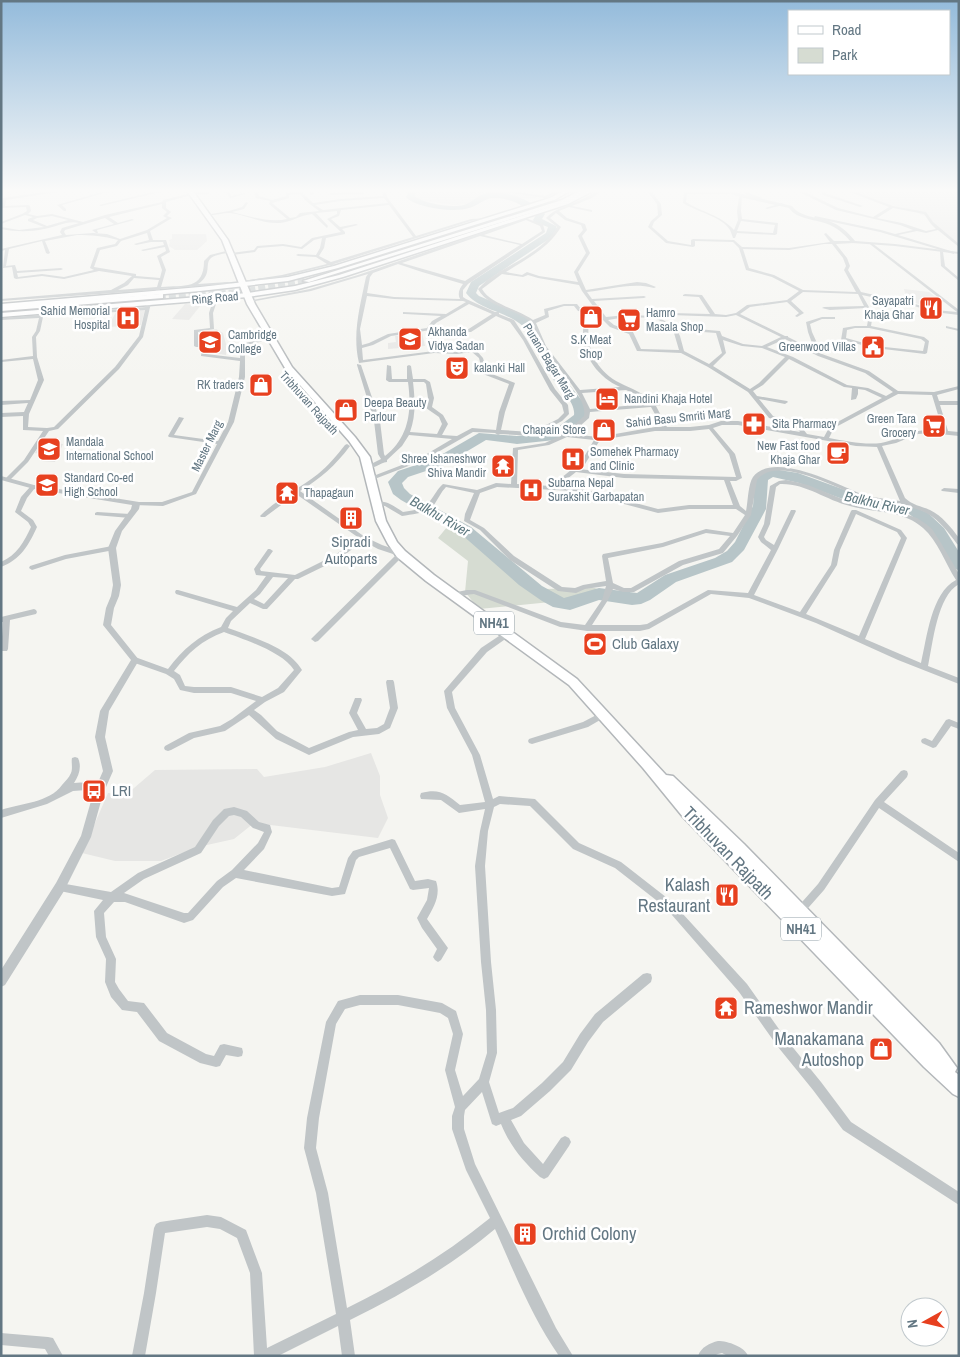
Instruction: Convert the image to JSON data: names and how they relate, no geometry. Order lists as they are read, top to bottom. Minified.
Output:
{"streets":{"highway":["Tribhuvan Rajpath","NH41"],"main road":["Ring Road"],"street":["Purano Bagar Marg","Sahid Basu Smriti Marg","Master Marg"]},"crossings":[["Ring Road","Tribhuvan Rajpath"],["Ring Road","NH41"],["Purano Bagar Marg","Tribhuvan Rajpath"],["Purano Bagar Marg","Sahid Basu Smriti Marg"],["Tribhuvan Rajpath","Master Marg"],["Tribhuvan Rajpath","NH41"]],"water":["Balkhu River"],"places":{"restaurant":["Sayapatri Khaja Ghar","Kalash Restaurant"],"shop":["S.K Meat Shop","RK traders","Deepa Beauty Parlour","Chapain Store","Manakamana Autoshop"],"hospital":["Sahid Memorial Hospital","Somehek Pharmacy and Clinic","Subarna Nepal Surakshit Garbapatan"],"supermarket":["Hamro Masala Shop","Green Tara Grocery"],"school or university":["Akhanda Vidya Sadan","Cambridge College","Mandala International School","Standard Co-ed High School"],"public building":["Greenwood Villas"],"theatre":["kalanki Hall"],"hotel":["Nandini Khaja Hotel"],"pharmacy":["Sita Pharmacy"],"cafe":["New Fast food Khaja Ghar"],"temple":["Shree Ishaneshwor Shiva Mandir","Thapagaun","Rameshwor Mandir"],"building":["Sipradi Autoparts","Orchid Colony"],"sports":["Club Galaxy"],"bus stop":["LRI"]},"legend":["Road","Park"],"north":"left"}
